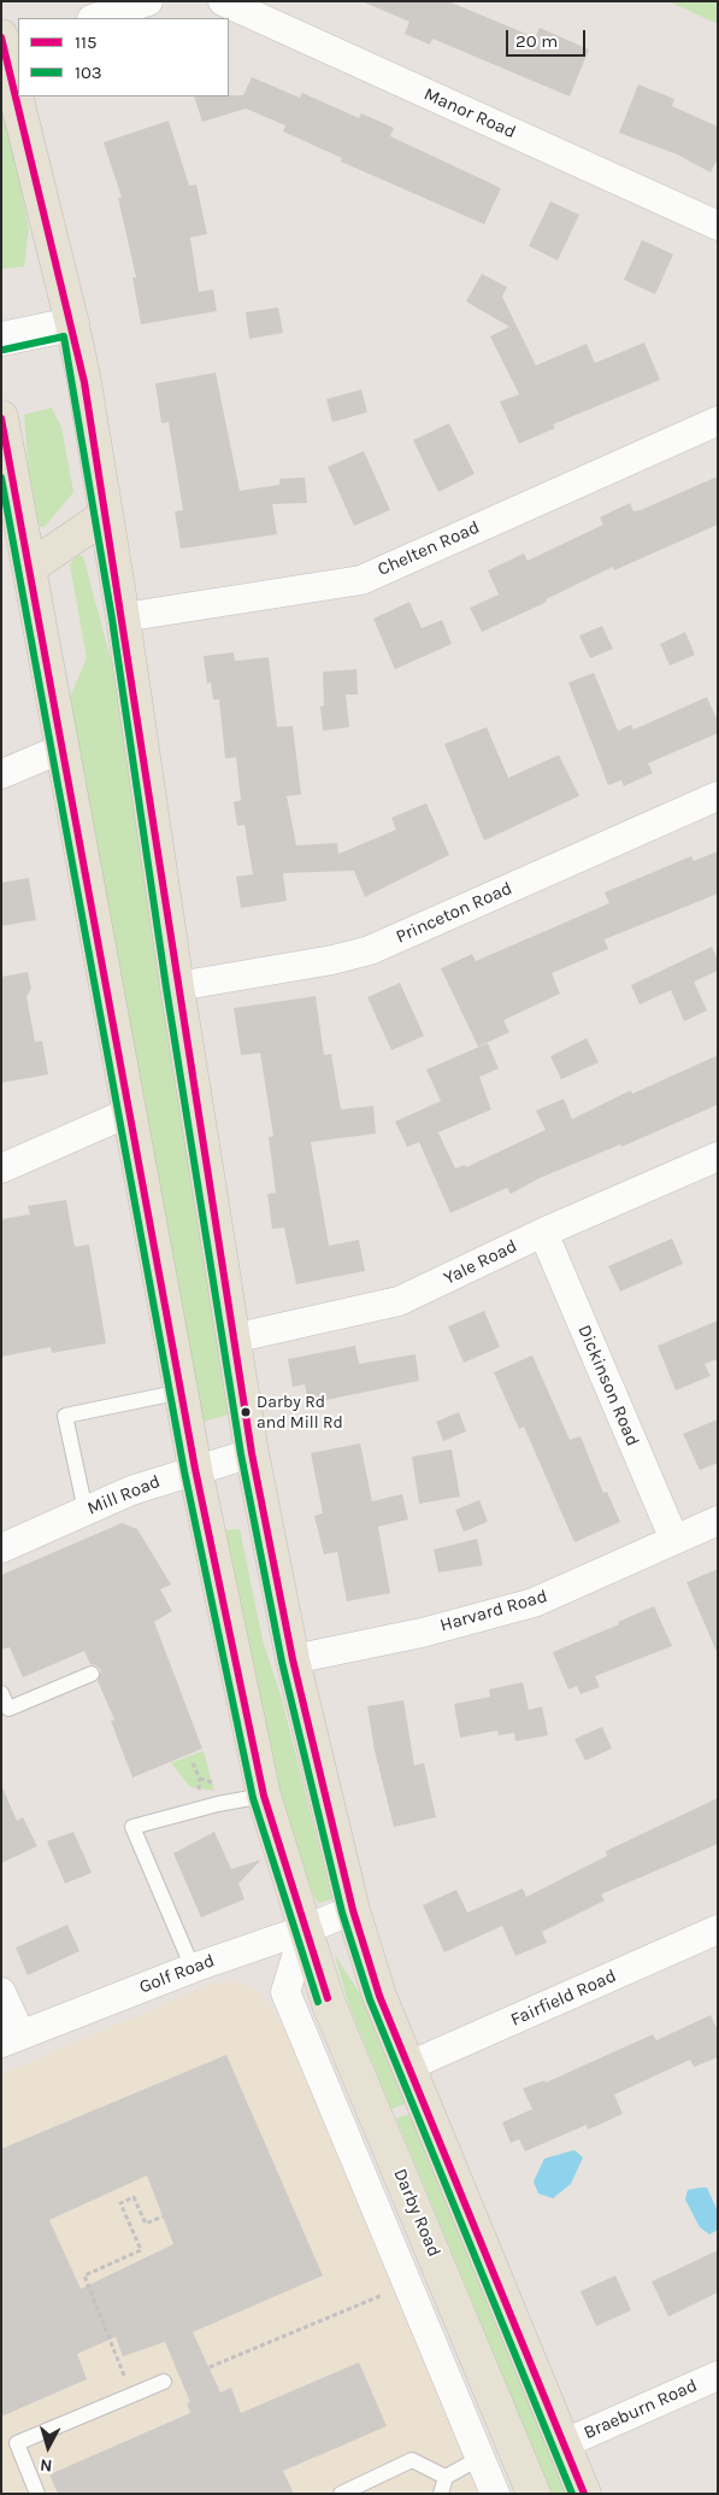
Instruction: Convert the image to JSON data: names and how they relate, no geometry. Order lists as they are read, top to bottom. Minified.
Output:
{"streets":{"main road":["Darby Road"],"street":["Manor Road","Chelten Road","Princeton Road","Yale Road","Dickinson Road","Mill Road","Harvard Road","Golf Road","Fairfield Road","Braeburn Road"]},"crossings":[["Yale Road","Dickinson Road"],["Dickinson Road","Harvard Road"],["Mill Road","Darby Road"],["Golf Road","Darby Road"]],"places":["Darby Rd and Mill Rd"],"lines":["transit line 115","transit line 103"],"legend":["115","103"],"scale_bar":"20 m","north":"bottom"}
